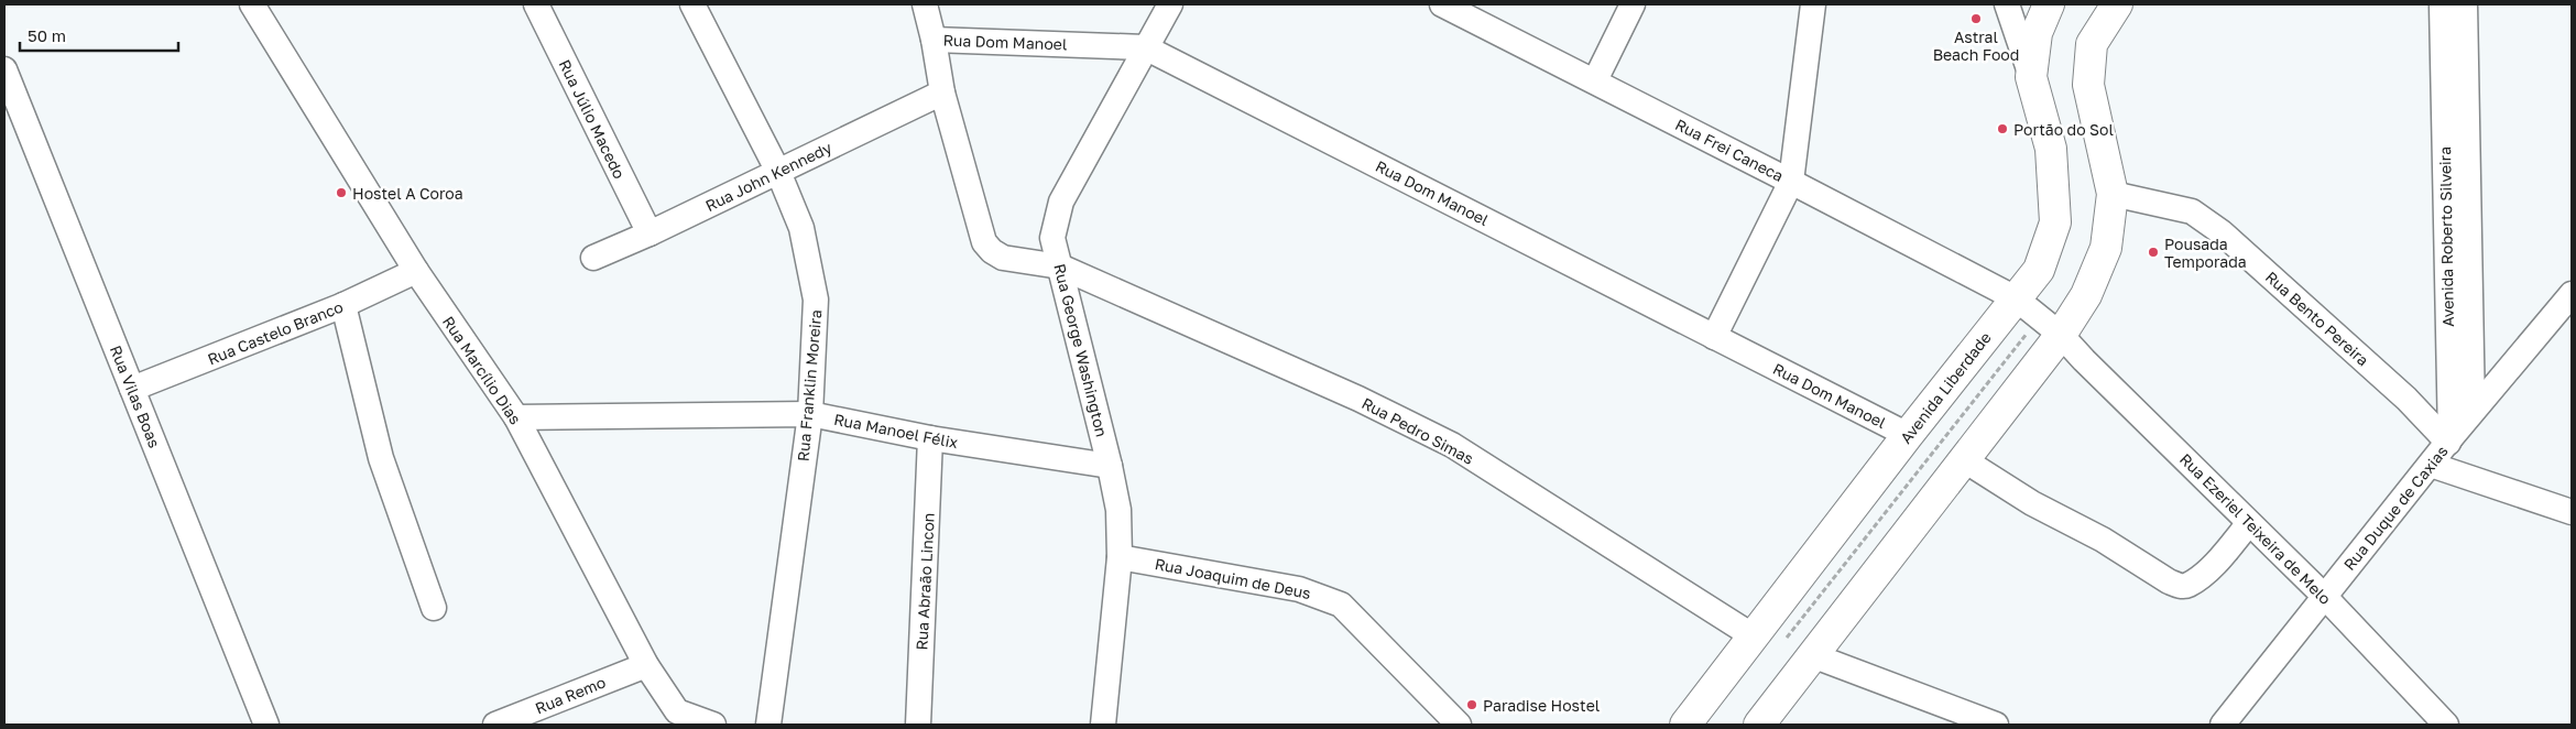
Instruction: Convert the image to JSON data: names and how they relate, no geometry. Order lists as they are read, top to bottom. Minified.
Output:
{"streets":{"main road":["Avenida Liberdade"],"street":["Rua Dom Manoel","Rua Júlio Macedo","Rua Frei Caneca","Rua John Kennedy","Avenida Roberto Silveira","Rua Bento Pereira","Rua Castelo Branco","Rua George Washington","Rua Marcílio Dias","Rua Franklin Moreira","Rua Vilas Boas","Rua Manoel Félix","Rua Pedro Simas","Rua Duque de Caxias","Rua Ezeriel Teixeira de Melo","Rua Joaquim de Deus","Rua Abraão Lincon","Rua Remo"]},"crossings":[["Rua Dom Manoel","Rua George Washington"],["Rua Dom Manoel","Avenida Liberdade"],["Rua Dom Manoel","Rua Pedro Simas"],["Rua Júlio Macedo","Rua John Kennedy"],["Rua Frei Caneca","Avenida Liberdade"],["Rua Frei Caneca","Rua Ezeriel Teixeira de Melo"],["Rua John Kennedy","Rua Franklin Moreira"],["Rua John Kennedy","Rua Pedro Simas"],["Avenida Roberto Silveira","Rua Bento Pereira"],["Avenida Roberto Silveira","Rua Duque de Caxias"],["Rua Bento Pereira","Rua Duque de Caxias"],["Rua Castelo Branco","Rua Marcílio Dias"],["Rua Castelo Branco","Rua Vilas Boas"],["Rua George Washington","Rua Manoel Félix"],["Rua George Washington","Rua Pedro Simas"],["Rua George Washington","Rua Joaquim de Deus"],["Rua Marcílio Dias","Rua Manoel Félix"],["Rua Marcílio Dias","Rua Remo"],["Rua Franklin Moreira","Rua Manoel Félix"],["Avenida Liberdade","Rua Pedro Simas"],["Rua Manoel Félix","Rua Abraão Lincon"],["Rua Duque de Caxias","Rua Ezeriel Teixeira de Melo"]],"places":["Astral Beach Food","Portão do Sol","Hostel A Coroa","Pousada Temporada","Paradise Hostel"],"scale_bar":"50 m"}
